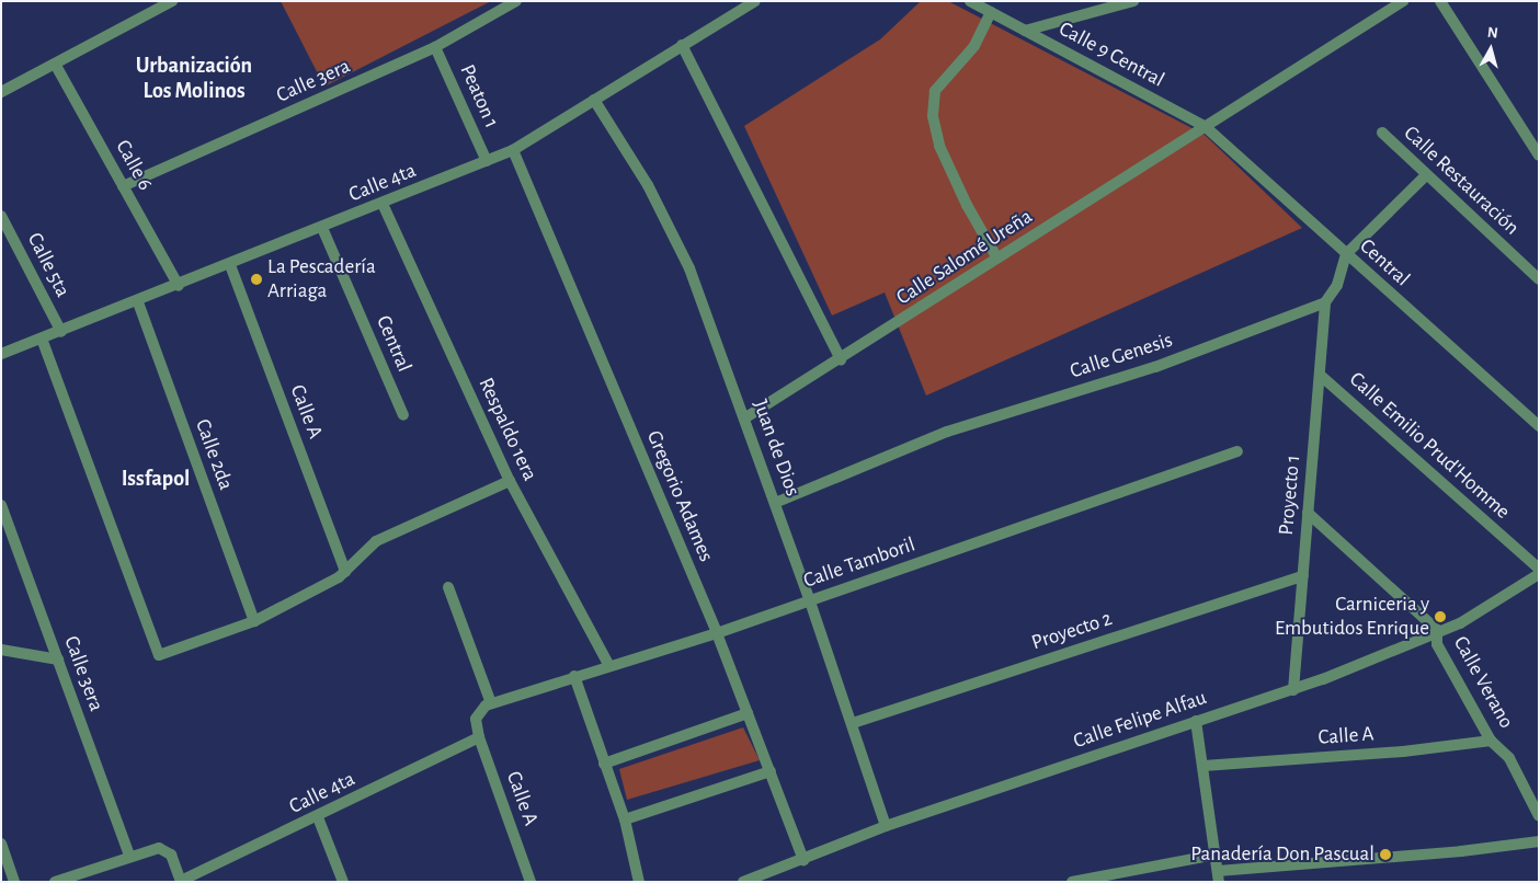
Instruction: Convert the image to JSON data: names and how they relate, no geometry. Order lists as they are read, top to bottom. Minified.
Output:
{"streets":{"street":["Calle 9 Central","Calle 3era","Peaton 1","Calle 6","Calle Restauración","Calle 4ta","Calle Salomé Ureña","Central","Calle 5ta","Calle Genesis","Calle A","Respaldo 1era","Calle Emilio Prud'Homme","Juan de Dios","Calle 2da","Proyecto 1","Gregorio Adames","Calle Tamboril","Proyecto 2","Calle Verano","Calle Felipe Alfau"]},"crossings":[["Calle 9 Central","Calle Salomé Ureña"],["Calle 9 Central","Central"],["Calle 3era","Peaton 1"],["Calle 3era","Calle 6"],["Peaton 1","Calle 4ta"],["Calle 6","Calle 4ta"],["Calle 4ta","Central"],["Calle 4ta","Calle 5ta"],["Calle 4ta","Calle A"],["Calle 4ta","Respaldo 1era"],["Calle 4ta","Juan de Dios"],["Calle 4ta","Calle 2da"],["Calle 4ta","Gregorio Adames"],["Calle Salomé Ureña","Central"],["Calle Salomé Ureña","Juan de Dios"],["Calle Genesis","Juan de Dios"],["Calle Genesis","Proyecto 1"],["Calle A","Calle Tamboril"],["Calle A","Calle Verano"],["Respaldo 1era","Calle Tamboril"],["Calle Emilio Prud'Homme","Proyecto 1"],["Juan de Dios","Calle Tamboril"],["Juan de Dios","Proyecto 2"],["Juan de Dios","Calle Felipe Alfau"],["Proyecto 1","Proyecto 2"],["Proyecto 1","Calle Verano"],["Proyecto 1","Calle Felipe Alfau"],["Gregorio Adames","Calle Tamboril"],["Gregorio Adames","Calle Felipe Alfau"],["Calle Verano","Calle Felipe Alfau"]],"districts":["Urbanización Los Molinos","Issfapol"],"places":["La Pescadería Arriaga","Carniceria y Embutidos Enrique","Panadería Don Pascual"],"north":"top"}
